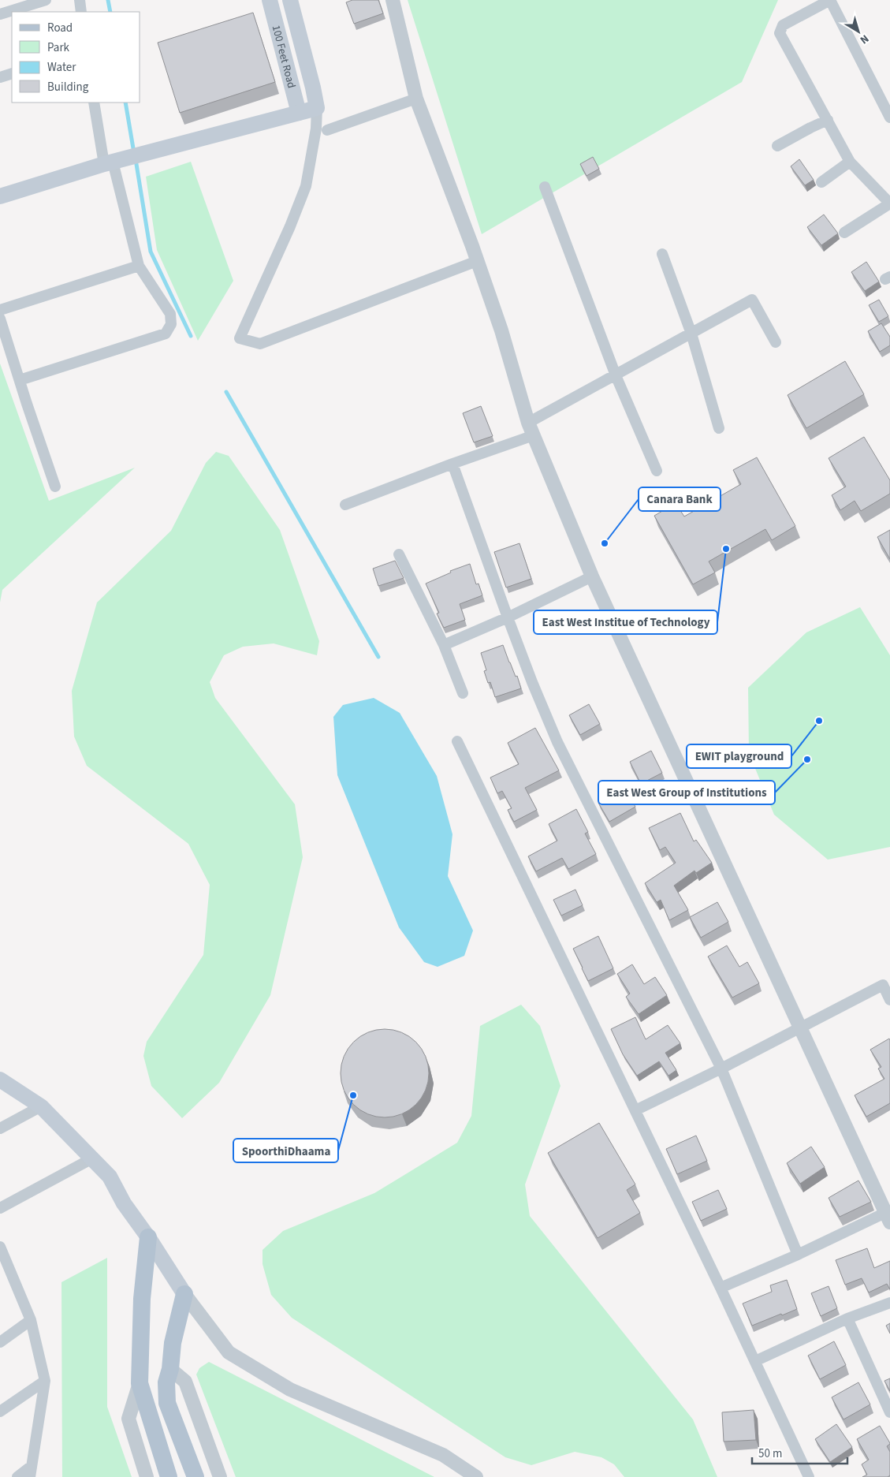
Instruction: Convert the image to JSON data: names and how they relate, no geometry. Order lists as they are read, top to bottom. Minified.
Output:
{"streets":{"main road":["100 Feet Road"]},"places":["Canara Bank","East West Institue of Technology","EWIT playground","East West Group of Institutions","SpoorthiDhaama"],"legend":["Road","Park","Water","Building"],"scale_bar":"50 m","north":"bottom right"}
